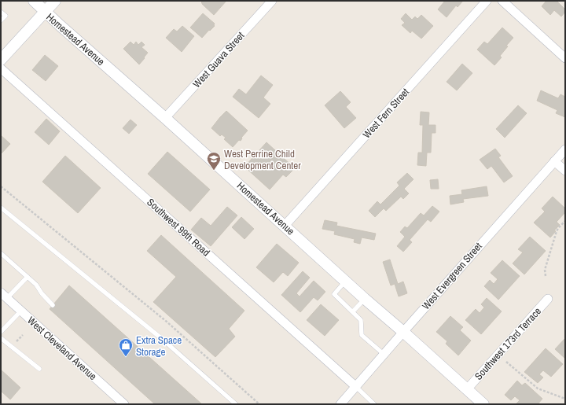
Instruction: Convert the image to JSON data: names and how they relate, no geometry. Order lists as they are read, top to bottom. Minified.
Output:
{"streets":{"street":["Homestead Avenue","West Guava Street","West Fern Street","Southwest 99th Road","West Evergreen Street","Southwest 173rd Terrace","West Cleveland Avenue"]},"crossings":[["Homestead Avenue","West Guava Street"],["Homestead Avenue","West Fern Street"],["Homestead Avenue","West Evergreen Street"],["Homestead Avenue","Southwest 173rd Terrace"],["Southwest 99th Road","West Evergreen Street"]],"places":{"school or university":["West Perrine Child Development Center"],"shop":["Extra Space Storage"]}}
